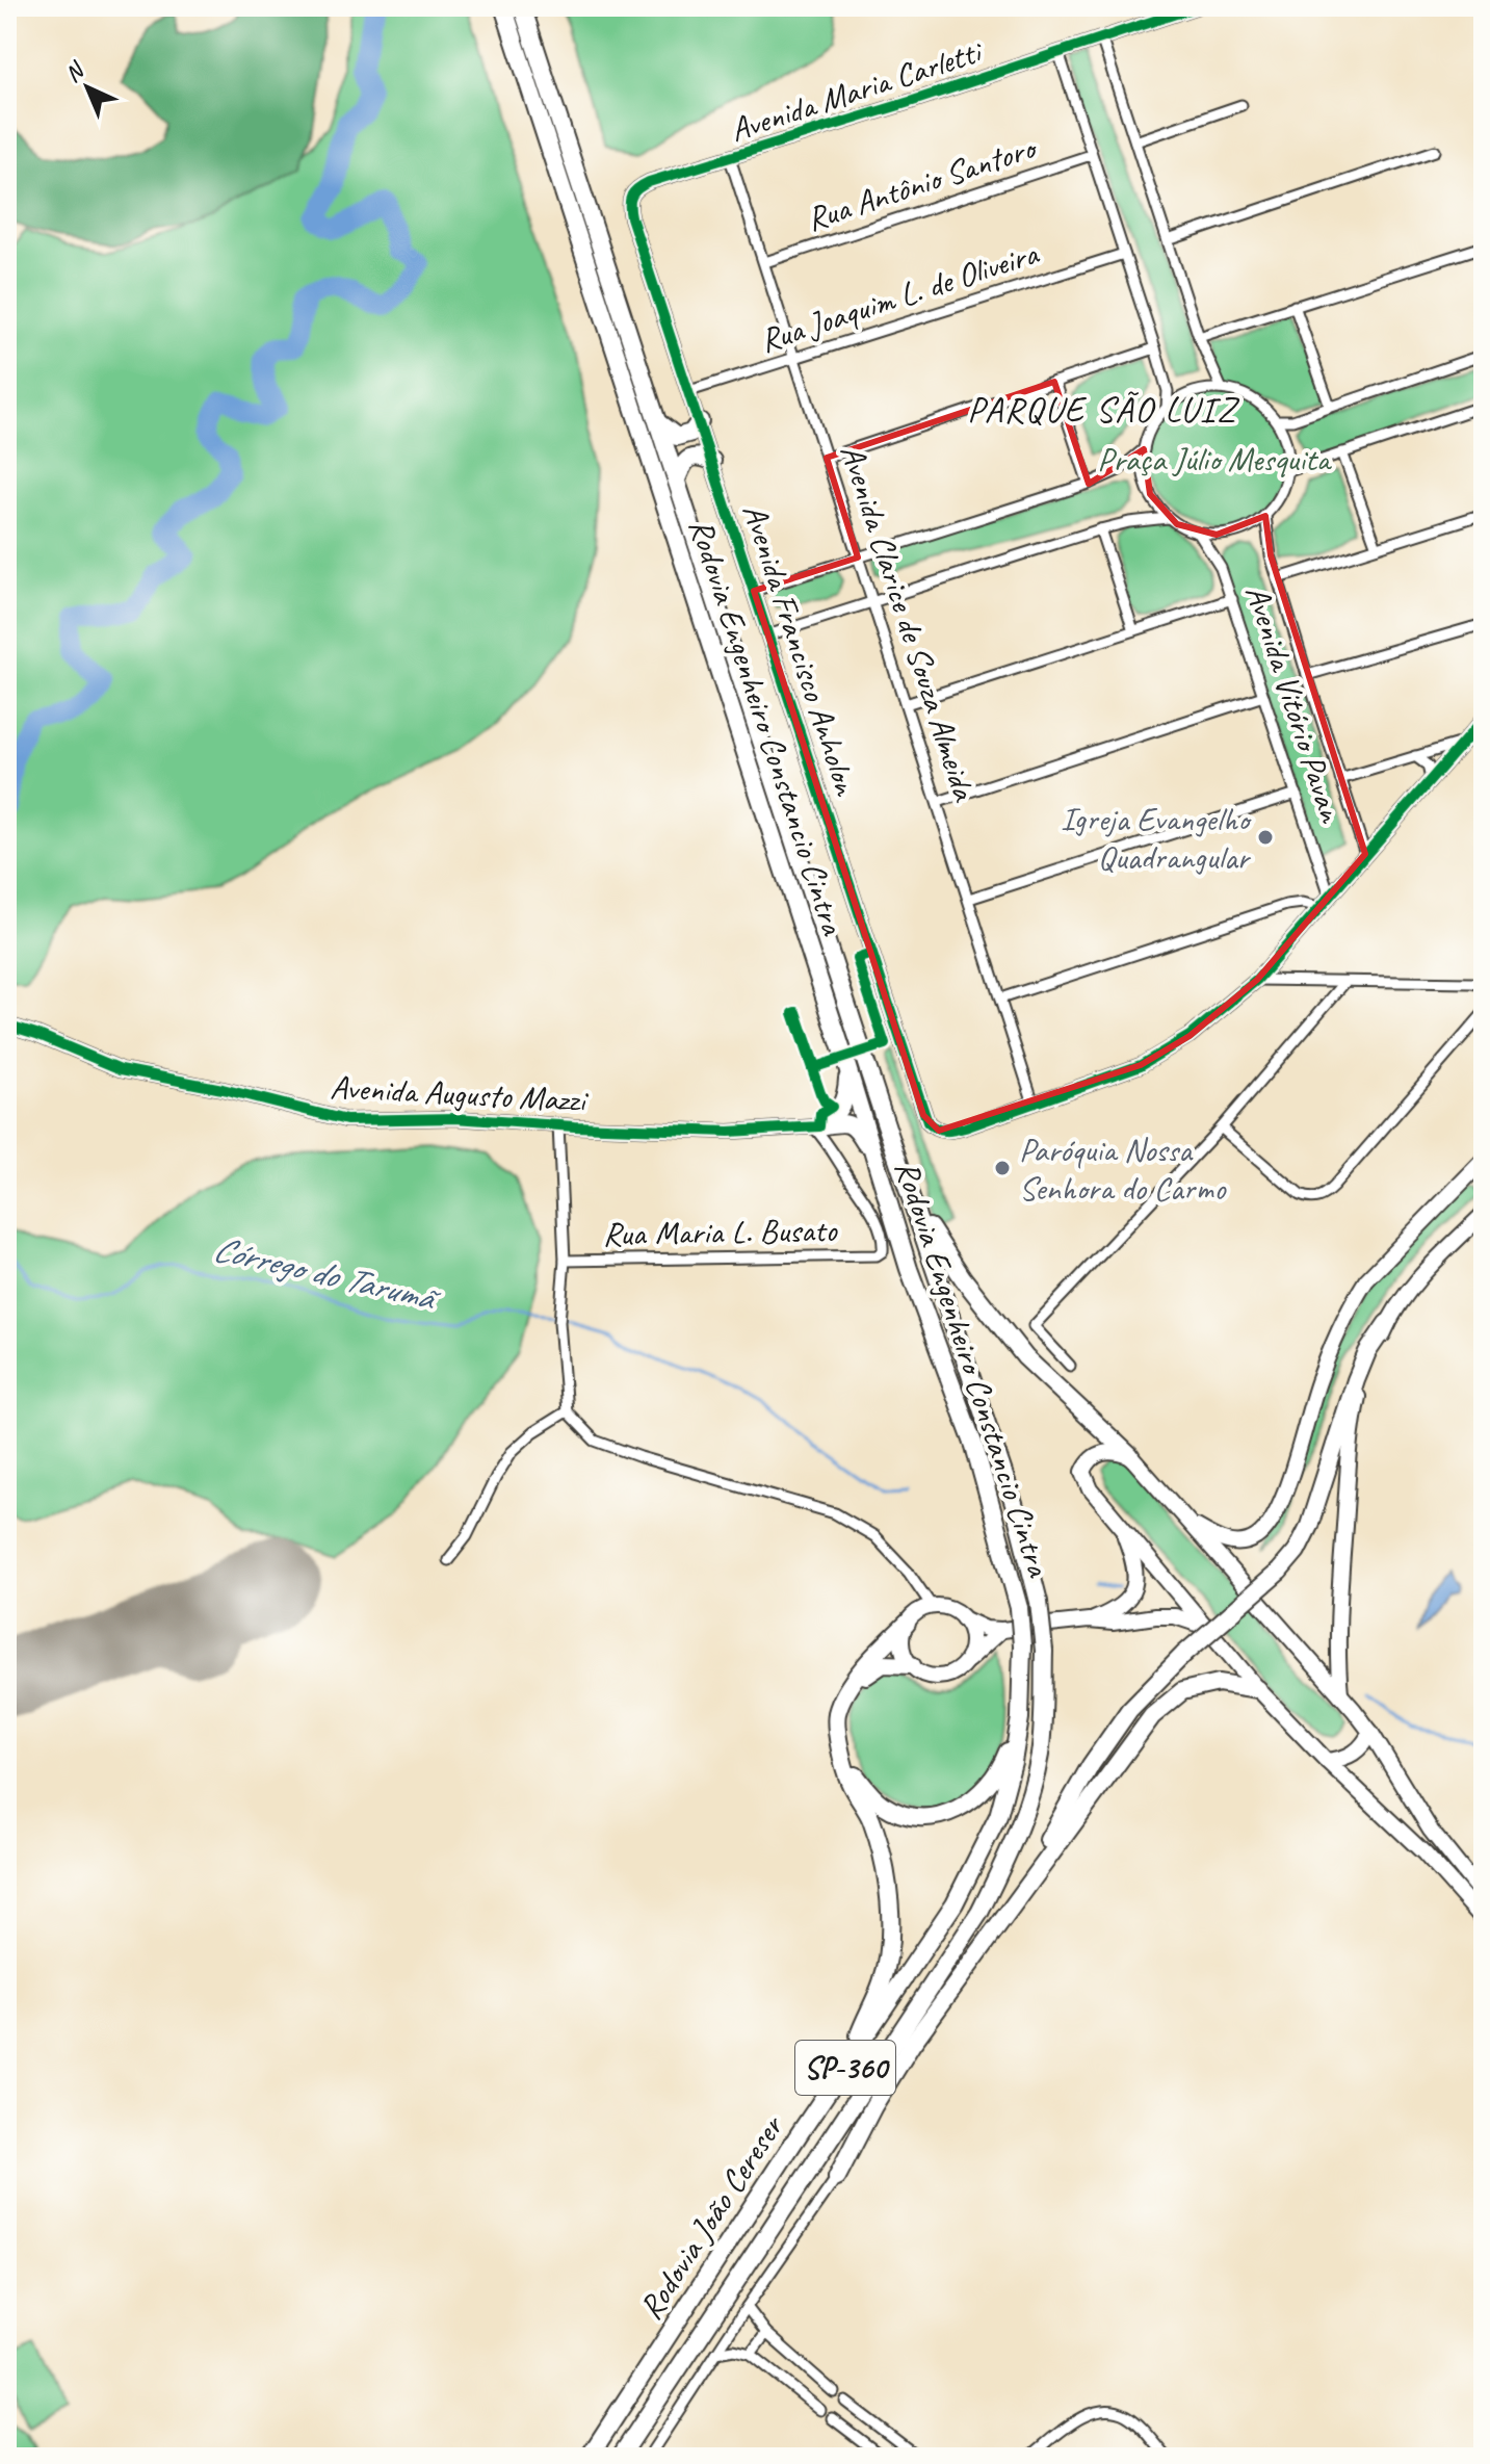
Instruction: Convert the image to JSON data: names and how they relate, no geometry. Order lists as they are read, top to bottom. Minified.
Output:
{"streets":{"highway":["Rodovia Engenheiro Constancio Cintra","SP-360","Rodovia João Cereser"],"street":["Avenida Maria Carletti","Rua Antônio Santoro","Rua Joaquim L. de Oliveira","Avenida Clarice de Souza Almeida","Avenida Francisco Anholon","Avenida Vitório Pavan","Avenida Augusto Mazzi","Rua Maria L. Busato"]},"crossings":[["Avenida Maria Carletti","Avenida Clarice de Souza Almeida"],["Avenida Maria Carletti","Avenida Francisco Anholon"],["Rua Antônio Santoro","Avenida Clarice de Souza Almeida"],["Rua Joaquim L. de Oliveira","Avenida Clarice de Souza Almeida"],["Rua Joaquim L. de Oliveira","Avenida Francisco Anholon"],["Avenida Clarice de Souza Almeida","Avenida Francisco Anholon"],["Rodovia Engenheiro Constancio Cintra","Rodovia João Cereser"],["Avenida Augusto Mazzi","Rua Maria L. Busato"]],"districts":["PARQUE SÃO LUIZ"],"water":["Córrego do Tarumã"],"parks":["Praça Júlio Mesquita"],"places":["Igreja Evangelho Quadrangular","Paróquia Nossa Senhora do Carmo"],"north":"top left"}
